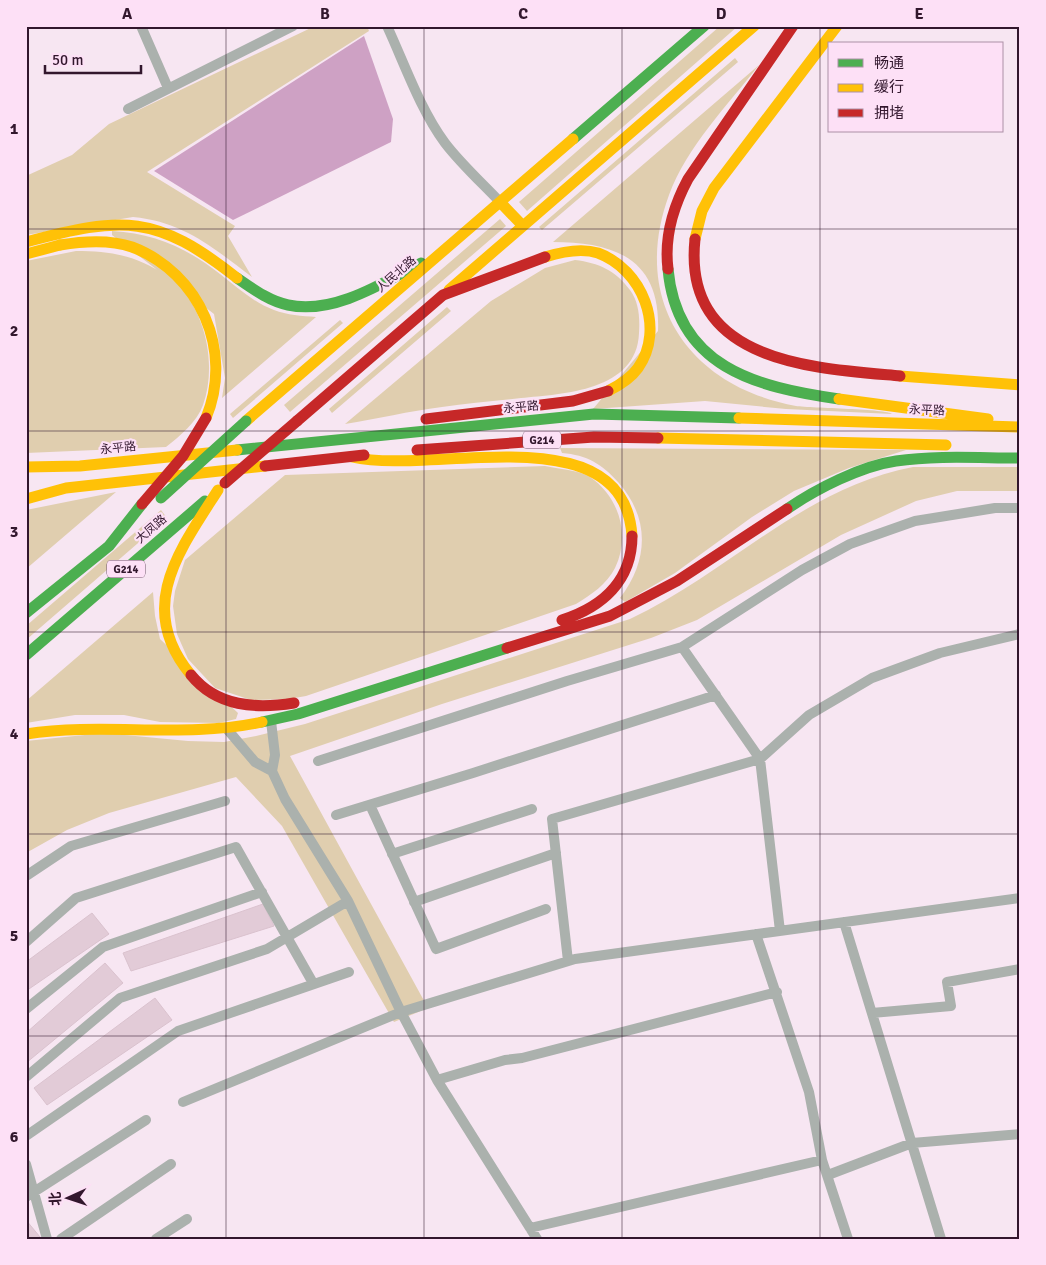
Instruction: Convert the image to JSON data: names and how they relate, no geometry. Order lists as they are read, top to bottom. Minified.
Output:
{"streets":{"main road":["人民北路","永平路","G214","大凤路"]},"crossings":[["人民北路","G214"],["G214","大凤路"]],"legend":["畅通","缓行","拥堵"],"scale_bar":"50 m","north":"left","grid":{"columns":["A","B","C","D","E"],"rows":["1","2","3","4","5","6"]}}
